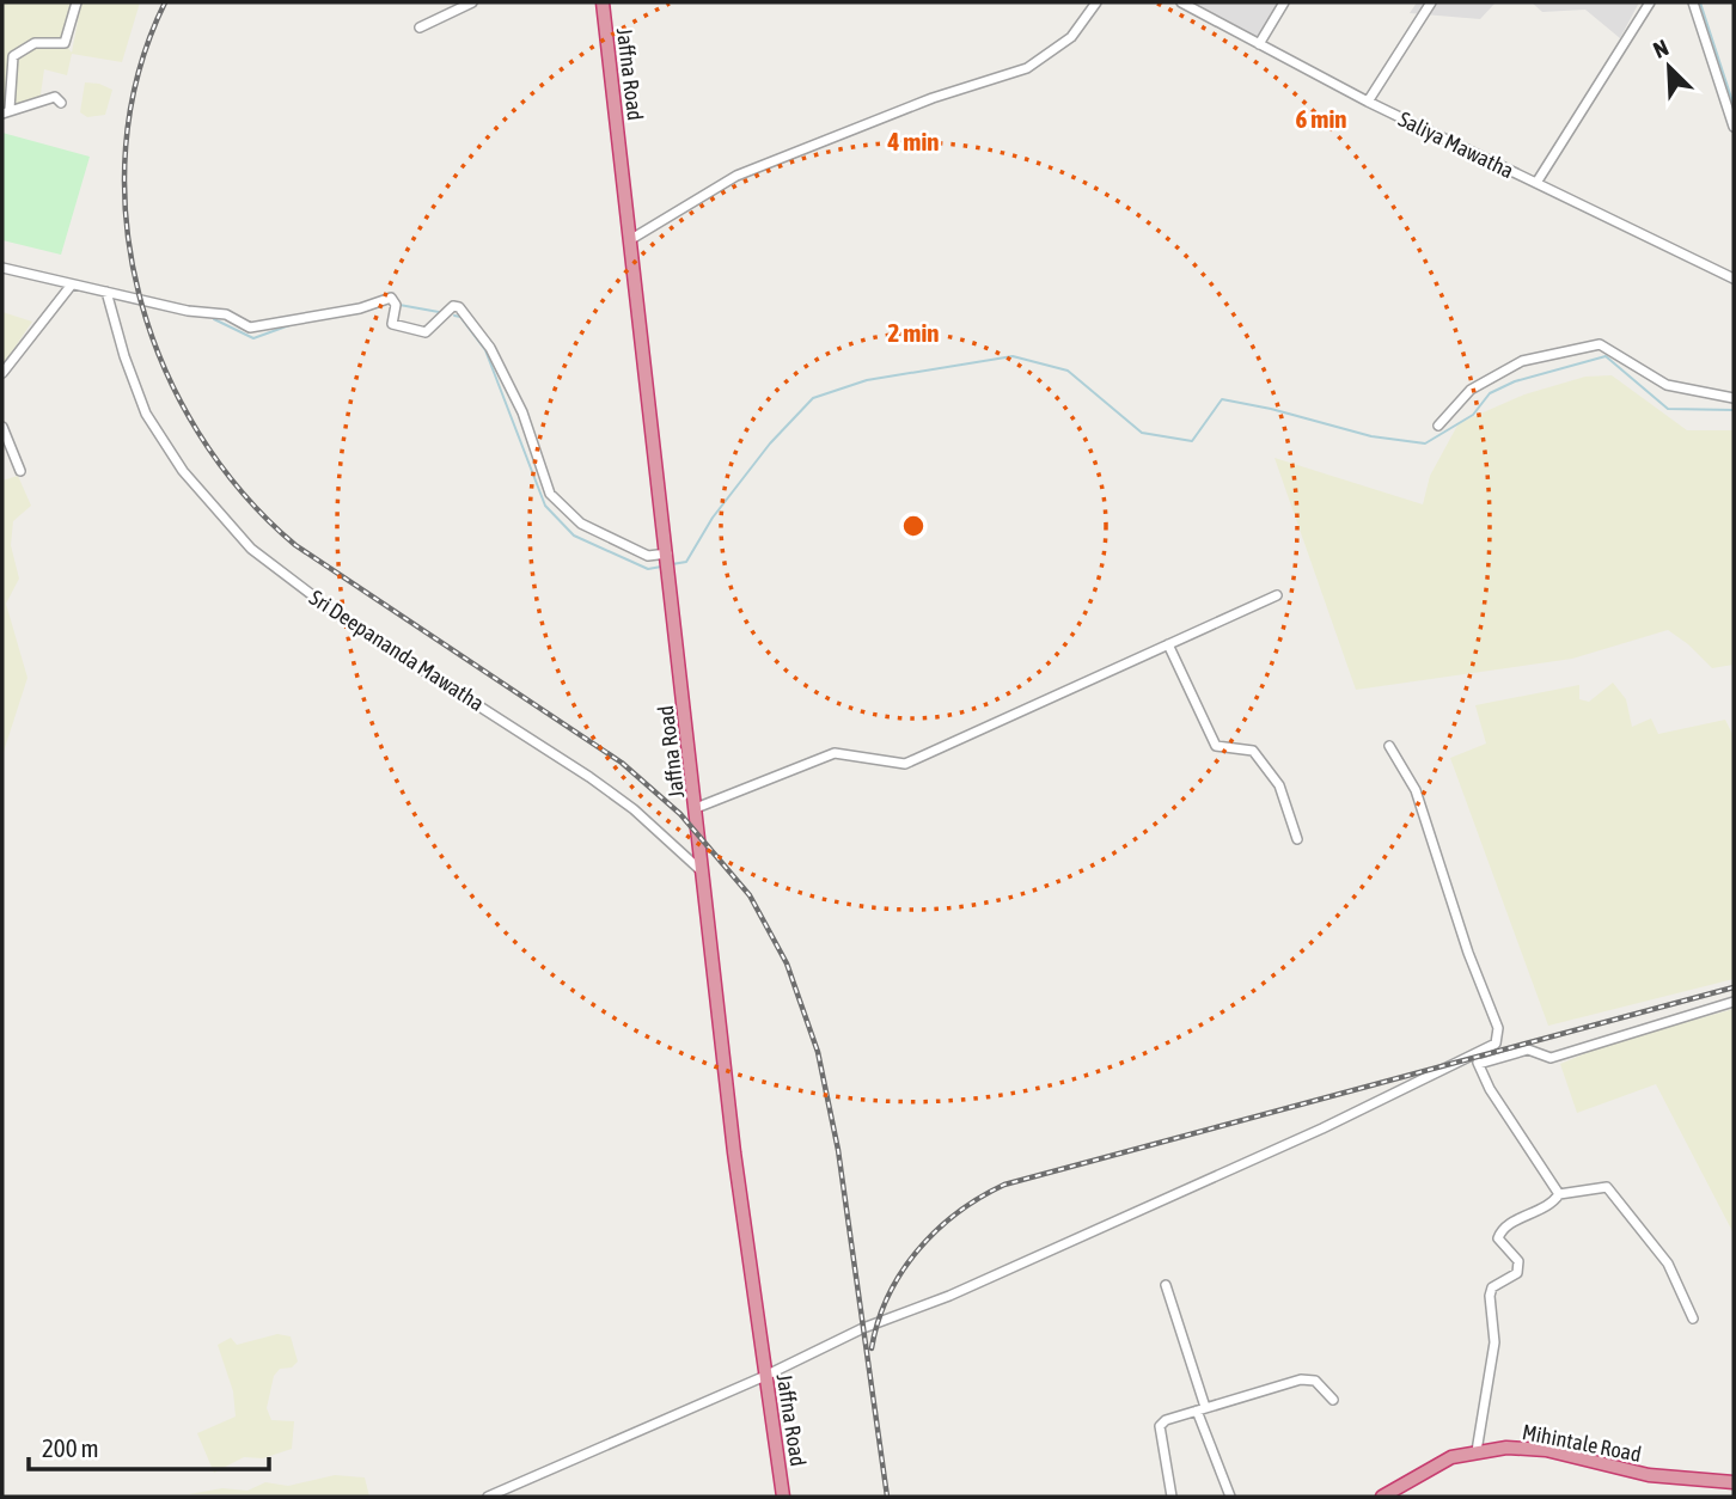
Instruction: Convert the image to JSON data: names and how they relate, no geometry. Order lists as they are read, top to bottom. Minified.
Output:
{"streets":{"highway":["Jaffna Road","Mihintale Road"],"street":["Saliya Mawatha","Sri Deepananda Mawatha"]},"crossings":[["Jaffna Road","Sri Deepananda Mawatha"]],"scale_bar":"200 m","north":"top left","rings":["6 min","4 min","2 min"]}
